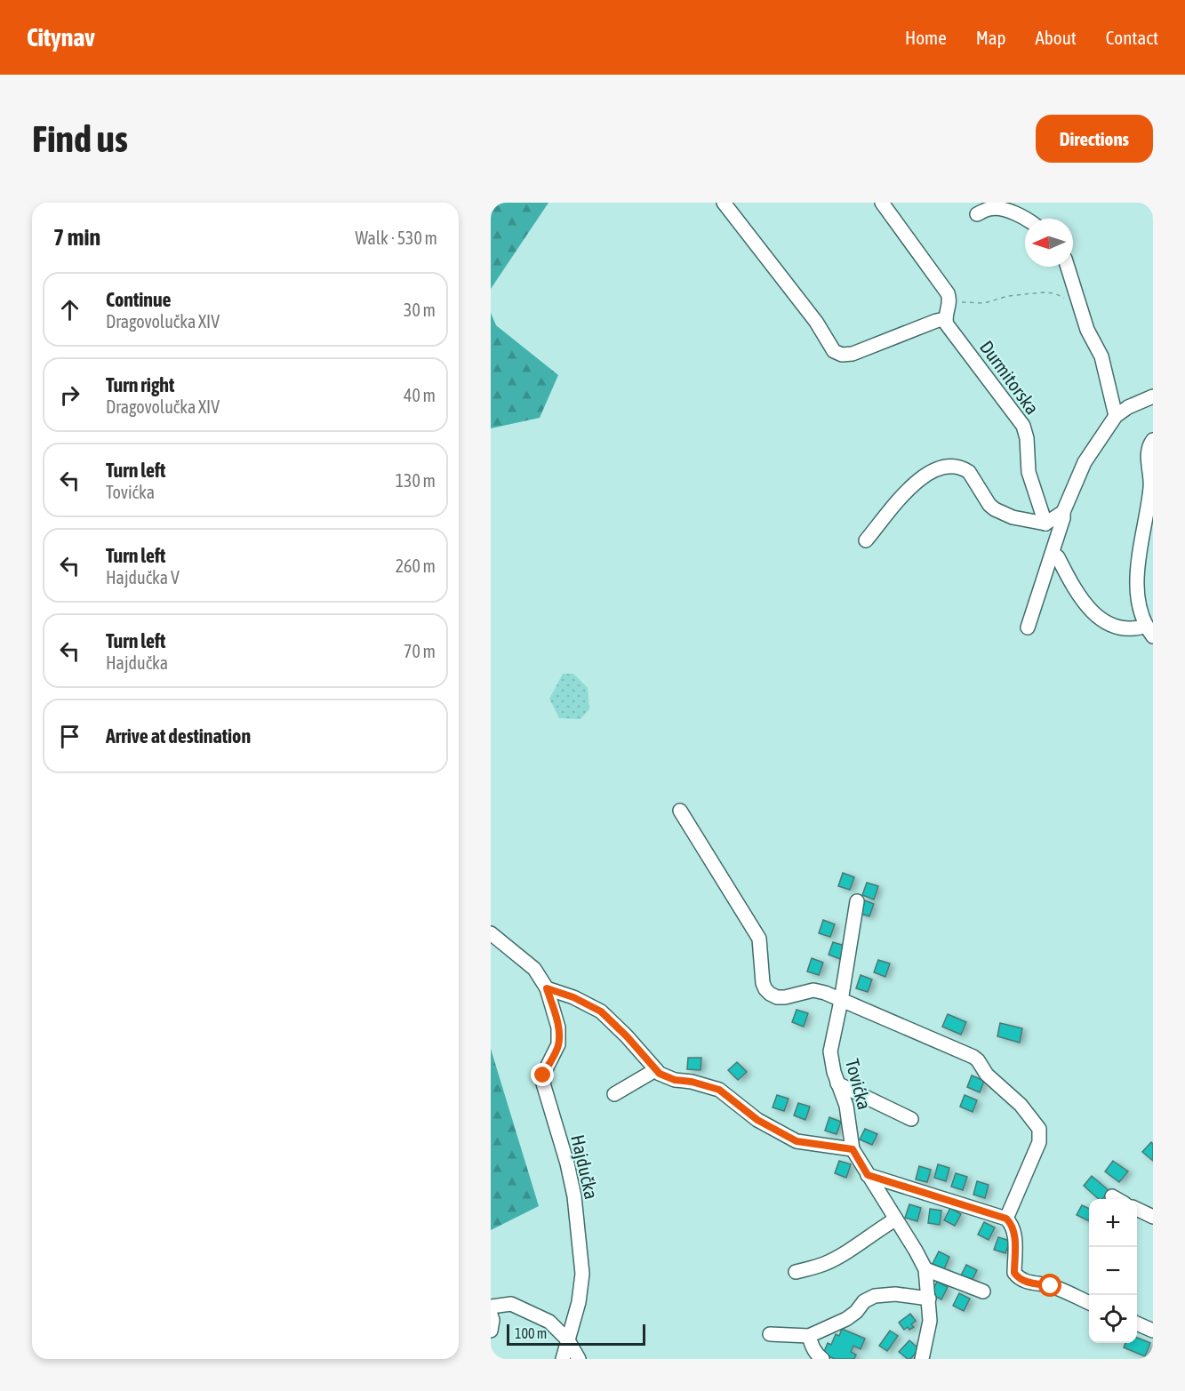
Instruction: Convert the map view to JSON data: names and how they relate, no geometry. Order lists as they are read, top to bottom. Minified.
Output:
{"streets":{"street":["Durmitorska","Tovićka","Hajdučka"]},"scale_bar":"100 m","north":"left","page":{"header":"Citynav","nav":["Home","Map","About","Contact"],"buttons":"Directions","title":"Find us","heading":["7 min","Walk · 530 m"],"list":[["Continue","Dragovolučka XIV","30 m"],["Turn right","Dragovolučka XIV","40 m"],["Turn left","Tovićka","130 m"],["Turn left","Hajdučka V","260 m"],["Turn left","Hajdučka","70 m"],"Arrive at destination"],"map_buttons":["+","−"],"scale":"100 m"}}
